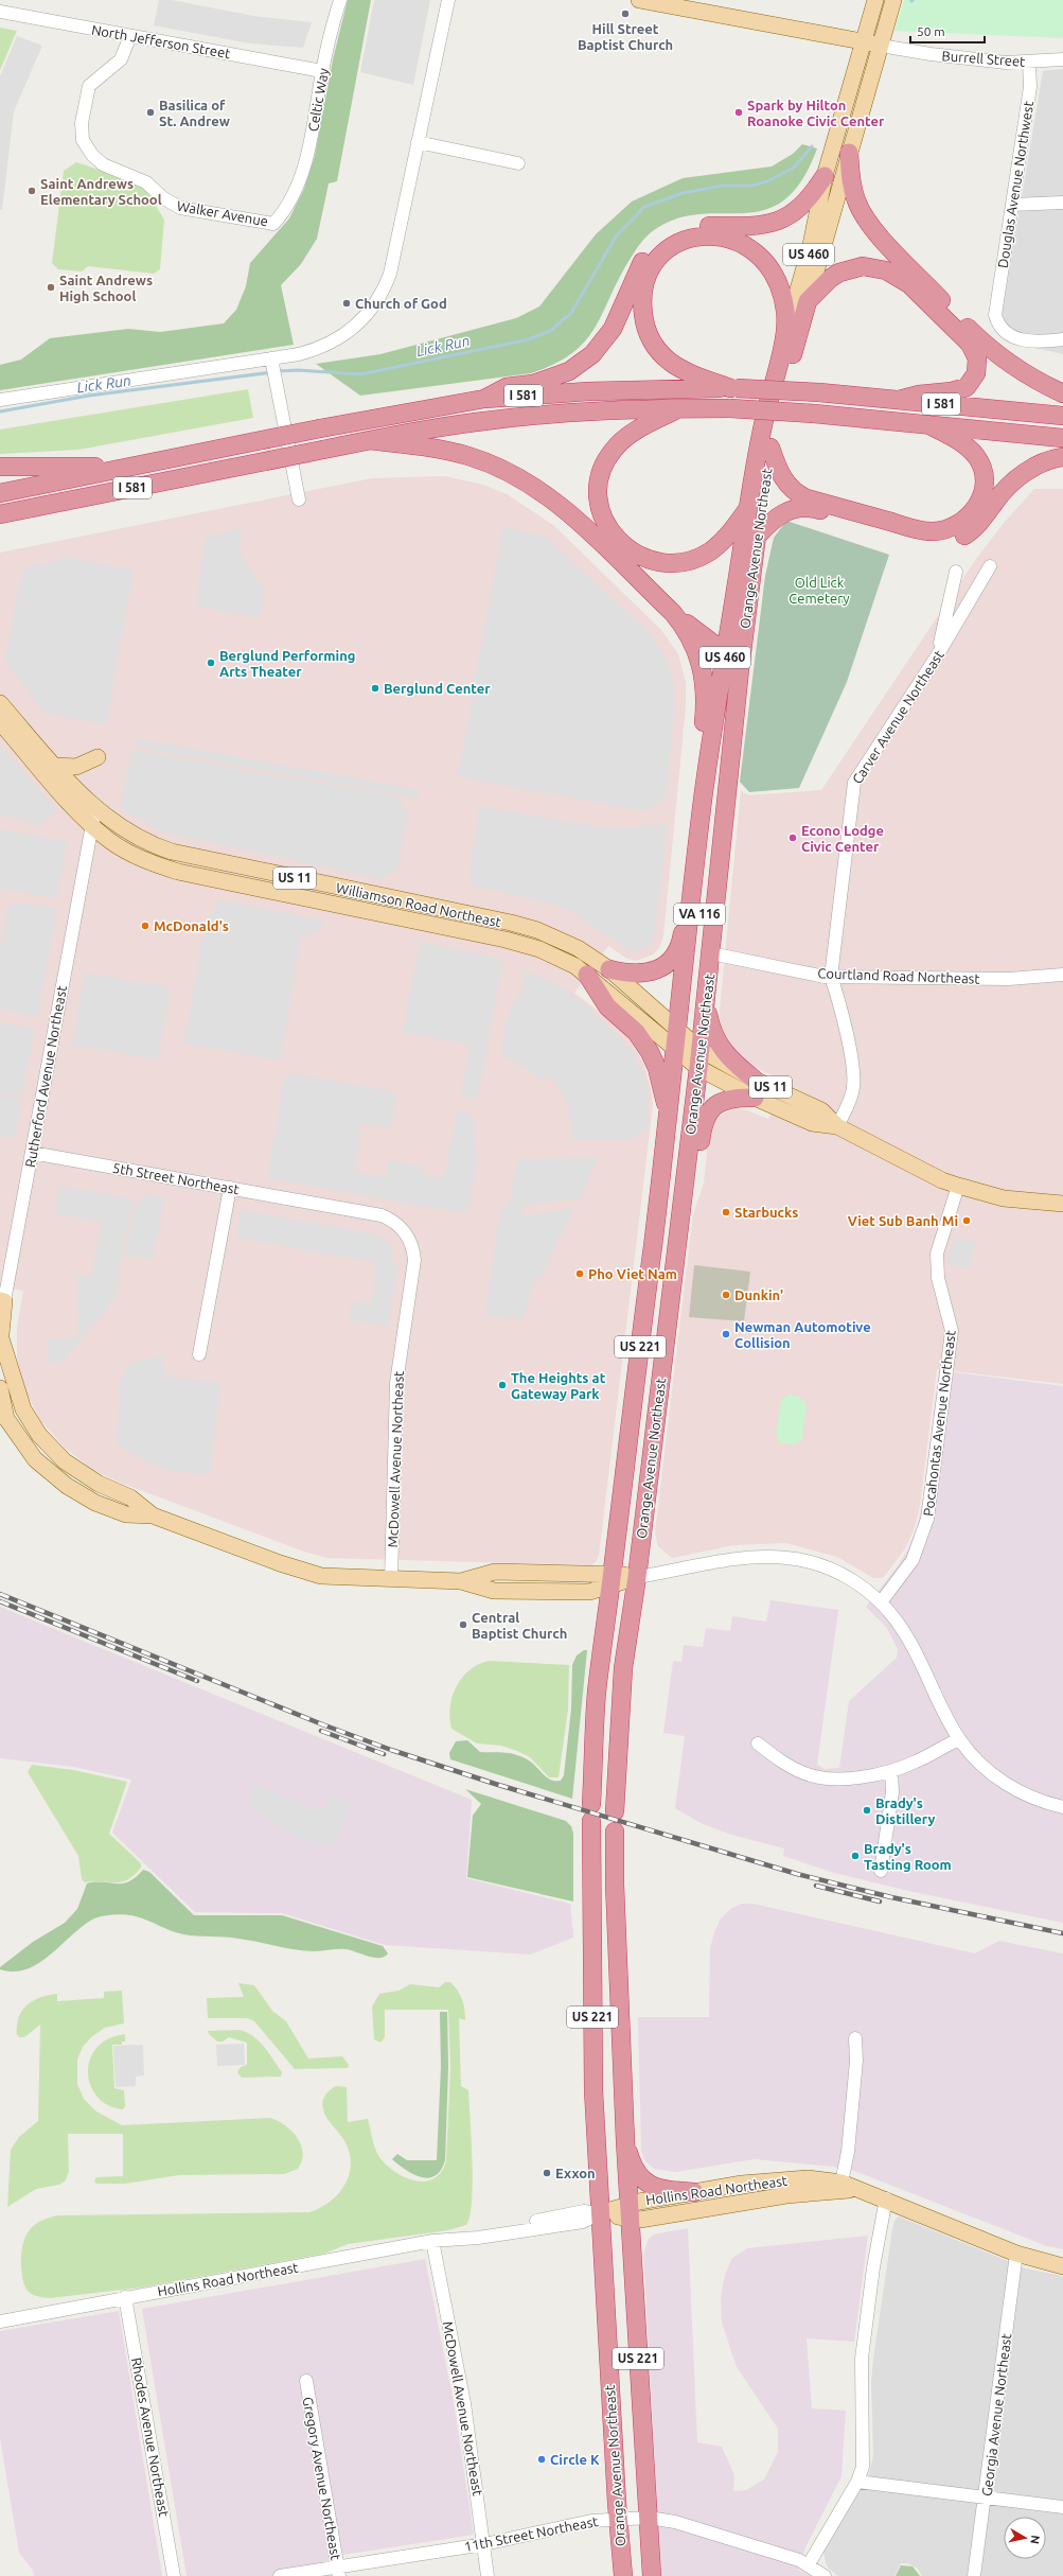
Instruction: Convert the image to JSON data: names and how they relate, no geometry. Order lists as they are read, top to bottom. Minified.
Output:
{"streets":{"highway":["US 460","I 581","Orange Avenue Northeast","VA 116","US 221"],"main road":["US 11","Williamson Road Northeast","Rutherford Avenue Northeast","Hollins Road Northeast"],"street":["North Jefferson Street","Burrell Street","Celtic Way","Douglas Avenue Northwest","Walker Avenue","Carver Avenue Northeast","Courtland Road Northeast","5th Street Northeast","Pocahontas Avenue Northeast","McDowell Avenue Northeast","Georgia Avenue Northeast","Rhodes Avenue Northeast","Gregory Avenue Northeast","11th Street Northeast"]},"crossings":[["North Jefferson Street","Celtic Way"],["North Jefferson Street","Walker Avenue"],["Burrell Street","Douglas Avenue Northwest"],["Burrell Street","US 460"],["Celtic Way","Walker Avenue"],["US 460","Orange Avenue Northeast"],["Orange Avenue Northeast","Williamson Road Northeast"],["Orange Avenue Northeast","VA 116"],["Orange Avenue Northeast","Courtland Road Northeast"],["Orange Avenue Northeast","Hollins Road Northeast"],["Orange Avenue Northeast","11th Street Northeast"],["Carver Avenue Northeast","Williamson Road Northeast"],["Carver Avenue Northeast","Courtland Road Northeast"],["Williamson Road Northeast","VA 116"],["Williamson Road Northeast","Rutherford Avenue Northeast"],["Williamson Road Northeast","Pocahontas Avenue Northeast"],["Rutherford Avenue Northeast","5th Street Northeast"],["5th Street Northeast","McDowell Avenue Northeast"],["US 221","Hollins Road Northeast"],["US 221","11th Street Northeast"],["McDowell Avenue Northeast","Hollins Road Northeast"],["McDowell Avenue Northeast","11th Street Northeast"],["Hollins Road Northeast","Georgia Avenue Northeast"],["Hollins Road Northeast","Rhodes Avenue Northeast"],["Gregory Avenue Northeast","11th Street Northeast"]],"water":["Lick Run"],"parks":["Old Lick Cemetery"],"places":["Hill Street Baptist Church","Basilica of St. Andrew","Spark by Hilton Roanoke Civic Center","Saint Andrews Elementary School","Saint Andrews High School","Church of God","Berglund Performing Arts Theater","Berglund Center","Econo Lodge Civic Center","McDonald's","Starbucks","Viet Sub Banh Mi","Pho Viet Nam","Dunkin'","Newman Automotive Collision","The Heights at Gateway Park","Central Baptist Church","Brady's Distillery","Brady's Tasting Room","Exxon","Circle K"],"scale_bar":"50 m","north":"right"}
